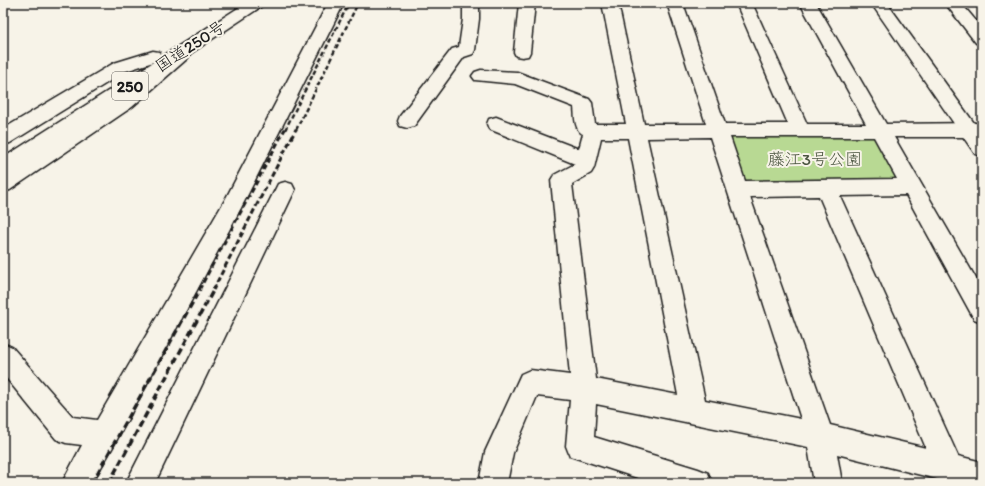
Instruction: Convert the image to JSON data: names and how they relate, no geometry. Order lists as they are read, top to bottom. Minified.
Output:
{"streets":{"main road":["国道250号","250"]},"parks":["藤江3号公園"]}
